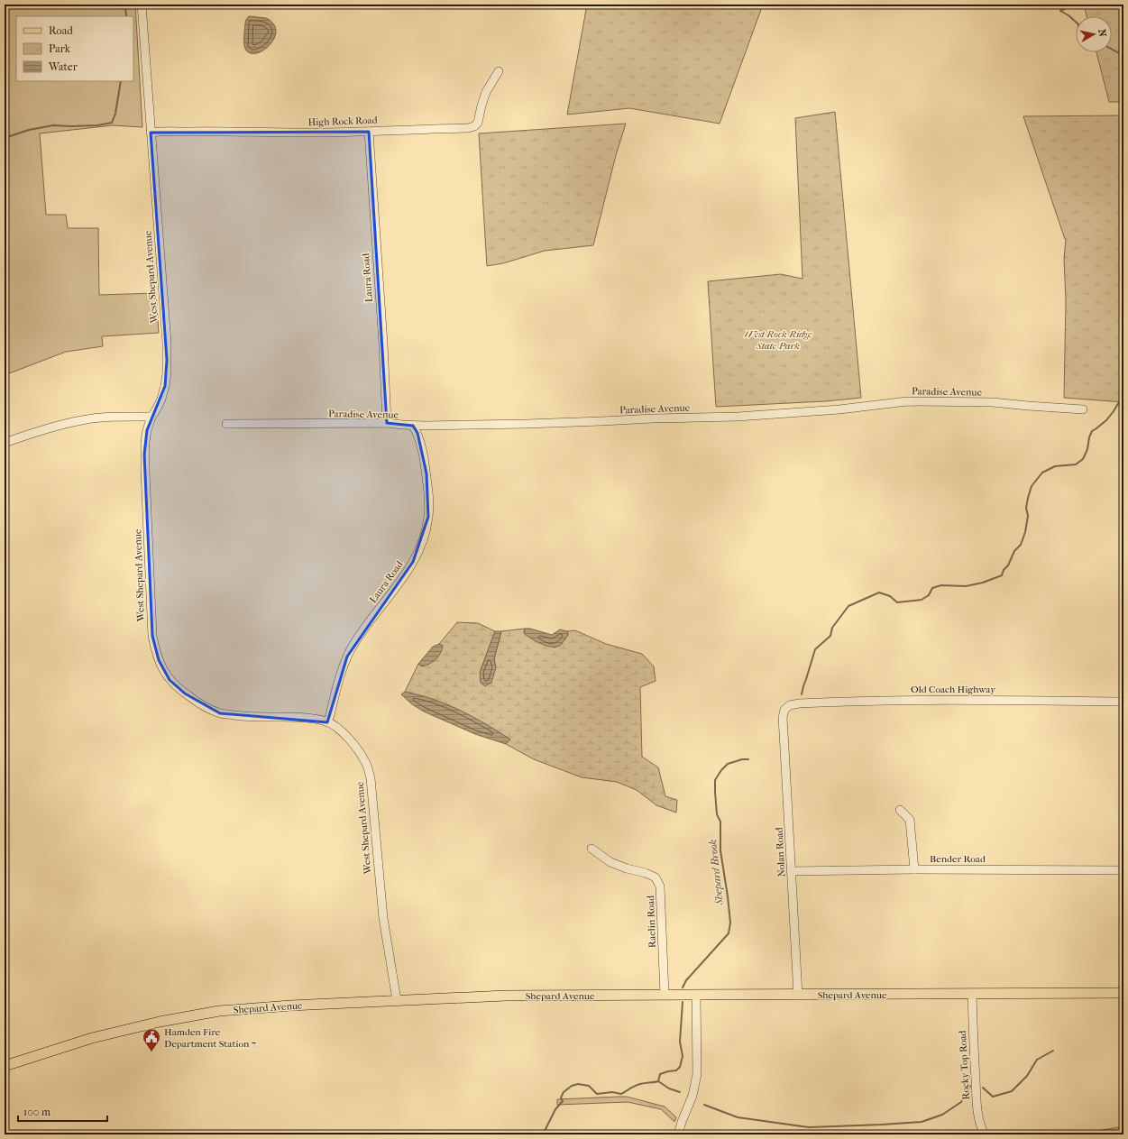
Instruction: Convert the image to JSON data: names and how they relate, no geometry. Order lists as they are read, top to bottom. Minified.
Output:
{"streets":{"main road":["Shepard Avenue"],"street":["High Rock Road","West Shepard Avenue","Laura Road","Paradise Avenue","Old Coach Highway","Nolan Road","Bender Road","Raelin Road","Rocky Top Road"]},"crossings":[["High Rock Road","West Shepard Avenue"],["High Rock Road","Laura Road"],["West Shepard Avenue","Laura Road"],["West Shepard Avenue","Shepard Avenue"],["Laura Road","Paradise Avenue"],["Old Coach Highway","Nolan Road"],["Nolan Road","Bender Road"],["Nolan Road","Shepard Avenue"],["Raelin Road","Shepard Avenue"],["Shepard Avenue","Rocky Top Road"]],"water":["Shepard Brook"],"parks":["West Rock Ridge State Park"],"places":{"public building":["Hamden Fire Department Station 7"]},"legend":["Road","Park","Water"],"scale_bar":"100 m","north":"right"}
